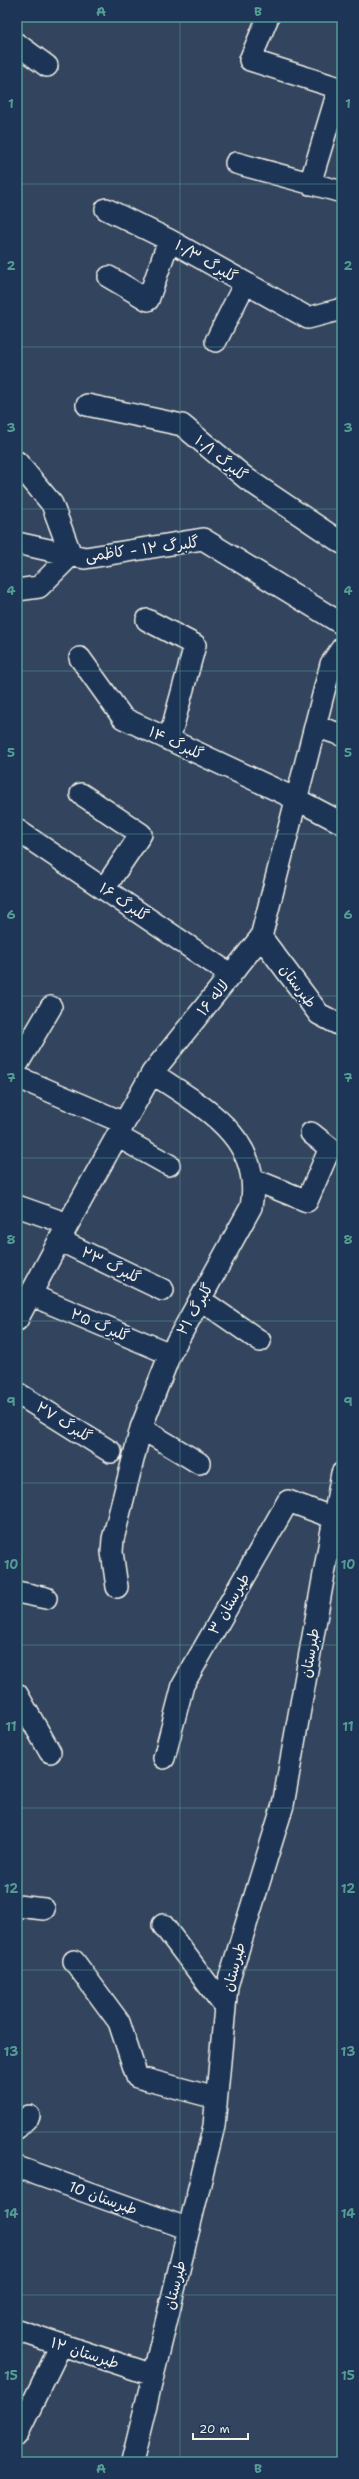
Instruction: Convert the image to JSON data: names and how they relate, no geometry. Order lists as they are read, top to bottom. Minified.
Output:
{"streets":{"street":["گلبرگ ۱۰/۳","گلبرگ ۱۰/۱","گلبرگ ۱۲ - کاظمی","گلبرگ ۱۴","گلبرگ ۱۶","طبرستان","لاله ۱۶","گلبرگ ۲۳","گلبرگ ۲۱","گلبرگ ۲۵","گلبرگ ۲۷","طبرستان ۳","طبرستان 10","طبرستان ۱۲"]},"crossings":[["گلبرگ ۱۴","لاله ۱۶"],["گلبرگ ۱۶","لاله ۱۶"],["طبرستان","لاله ۱۶"],["طبرستان","طبرستان ۳"],["طبرستان","طبرستان 10"],["طبرستان","طبرستان ۱۲"],["لاله ۱۶","گلبرگ ۲۳"],["لاله ۱۶","گلبرگ ۲۱"],["لاله ۱۶","گلبرگ ۲۵"],["گلبرگ ۲۱","گلبرگ ۲۵"]],"scale_bar":"20 m","grid":{"columns":["A","B"],"rows":["1","2","3","4","5","6","7","8","9","10","11","12","13","14","15"]}}
